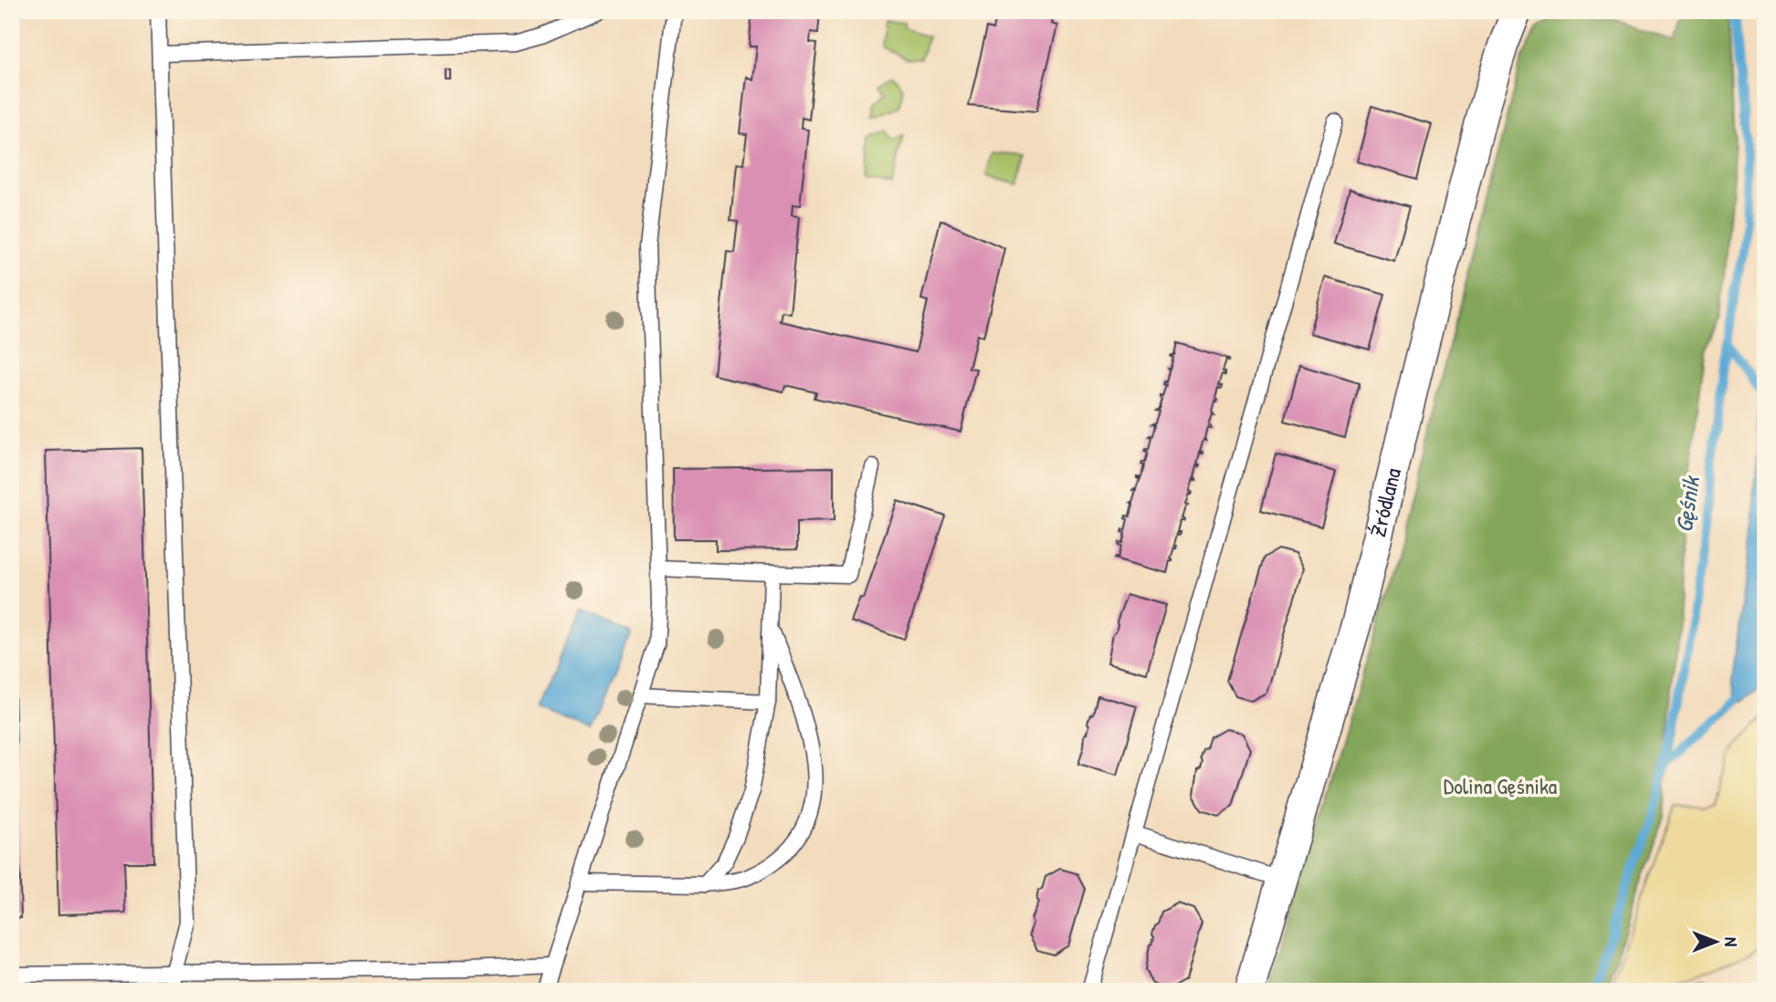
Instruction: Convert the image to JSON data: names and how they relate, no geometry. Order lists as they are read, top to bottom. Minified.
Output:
{"streets":{"street":["Źródlana"]},"water":["Gęśnik"],"parks":["Dolina Gęśnika"],"north":"right"}
